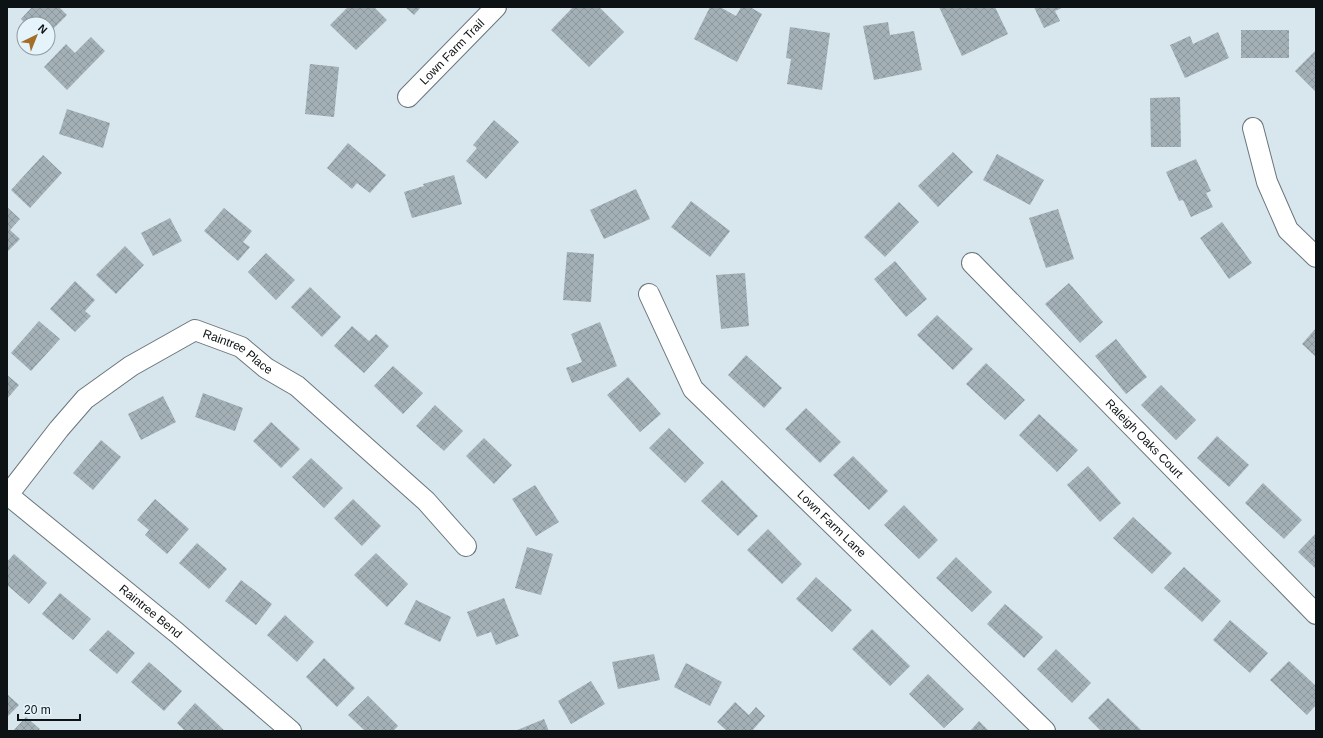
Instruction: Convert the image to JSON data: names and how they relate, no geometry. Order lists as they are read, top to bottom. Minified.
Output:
{"streets":{"street":["Lown Farm Trail","Raintree Place","Raleigh Oaks Court","Lown Farm Lane","Raintree Bend"]},"crossings":[["Raintree Place","Raintree Bend"]],"scale_bar":"20 m","north":"top right"}
